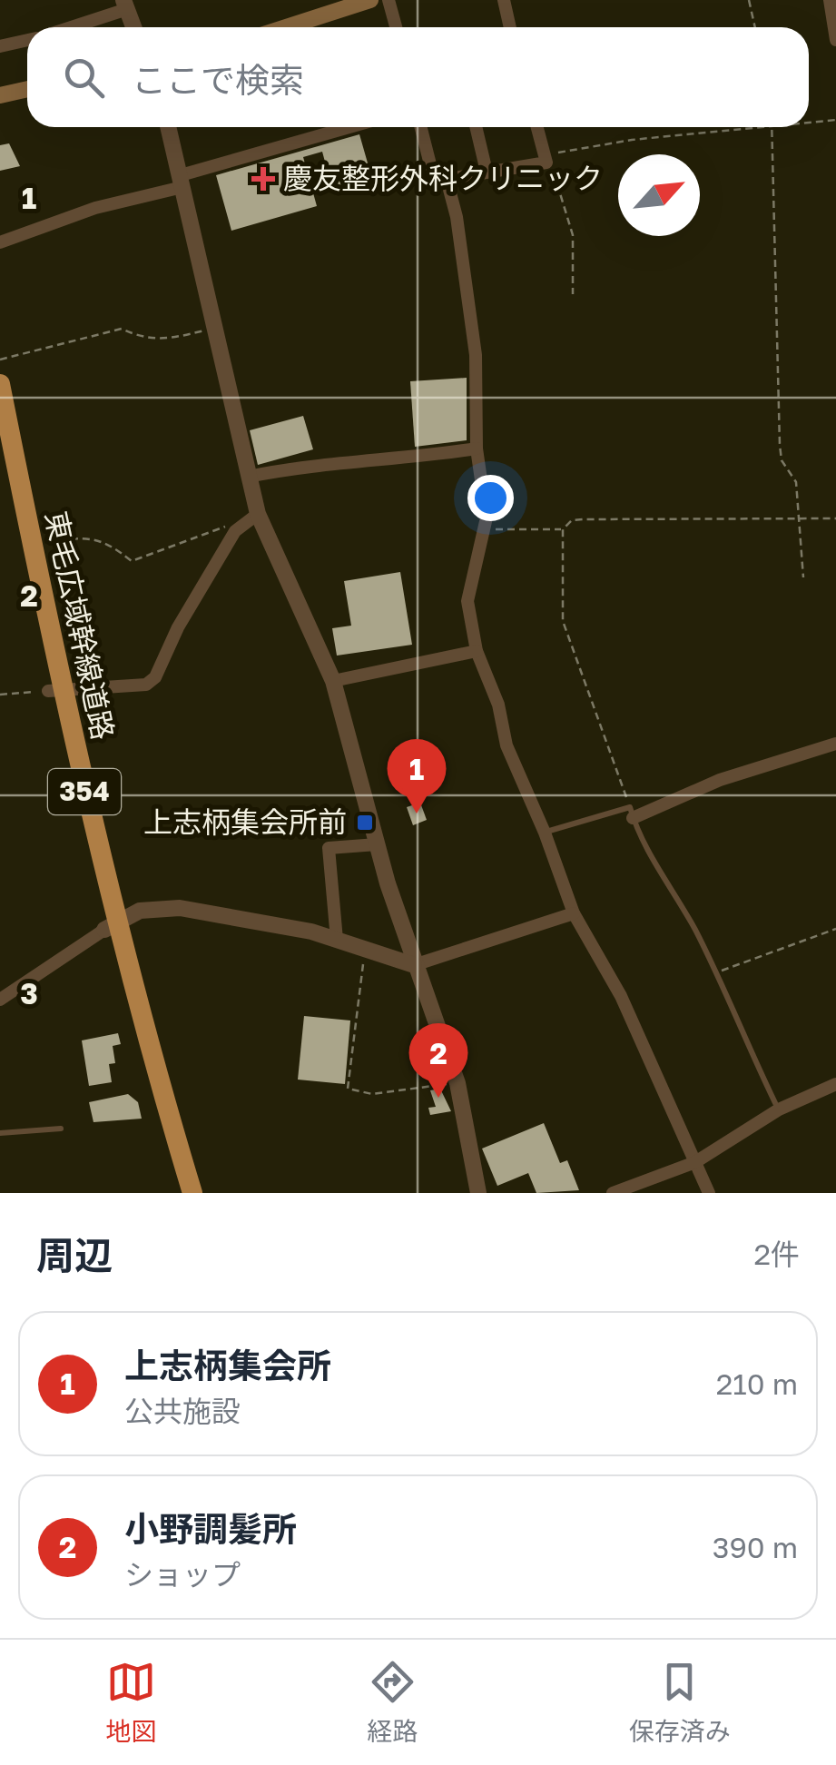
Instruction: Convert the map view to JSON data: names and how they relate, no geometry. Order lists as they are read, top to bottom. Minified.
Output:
{"streets":{"highway":["東毛広域幹線道路","354"]},"places":{"health":["慶友整形外科クリニック"],"transit":["上志柄集会所前"]},"north":"top right","page":{"search":"ここで検索","pins":["1","2"],"heading":["周辺","2件"],"list":[{"mark":"1","name":"上志柄集会所","note":"公共施設","value":"210 m"},{"mark":"2","name":"小野調髪所","note":"ショップ","value":"390 m"}],"nav":["地図","経路","保存済み"]},"grid":{"rows":["1","2","3"]}}
